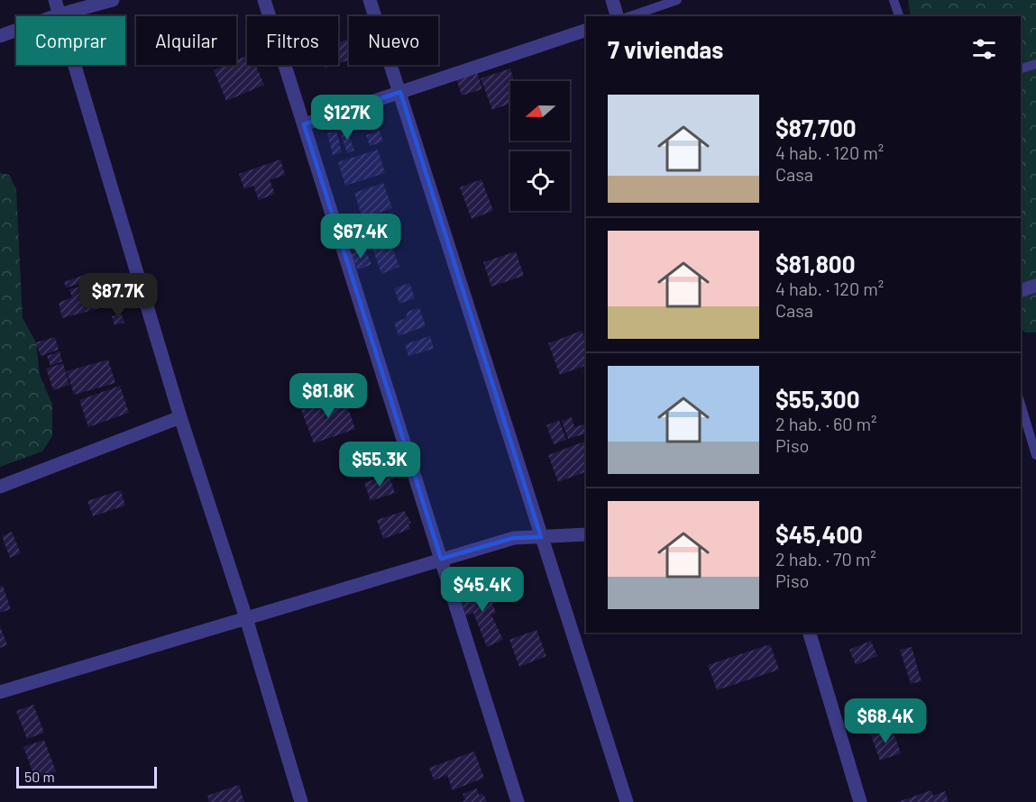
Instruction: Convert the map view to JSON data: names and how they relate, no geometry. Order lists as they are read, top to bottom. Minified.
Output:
{"scale_bar":"50 m","north":"left","page":{"chip":["Comprar","Alquilar","Filtros","Nuevo"],"heading":"7 viviendas","list":[{"name":"$87,700","note":"4 hab. · 120 m² · Casa"},{"name":"$81,800","note":"4 hab. · 120 m² · Casa"},{"name":"$55,300","note":"2 hab. · 60 m² · Piso"},{"name":"$45,400","note":"2 hab. · 70 m² · Piso"}],"price":["$127K","$67.4K","$87.7K","$81.8K","$55.3K","$45.4K","$68.4K"],"scale":"50 m"}}
